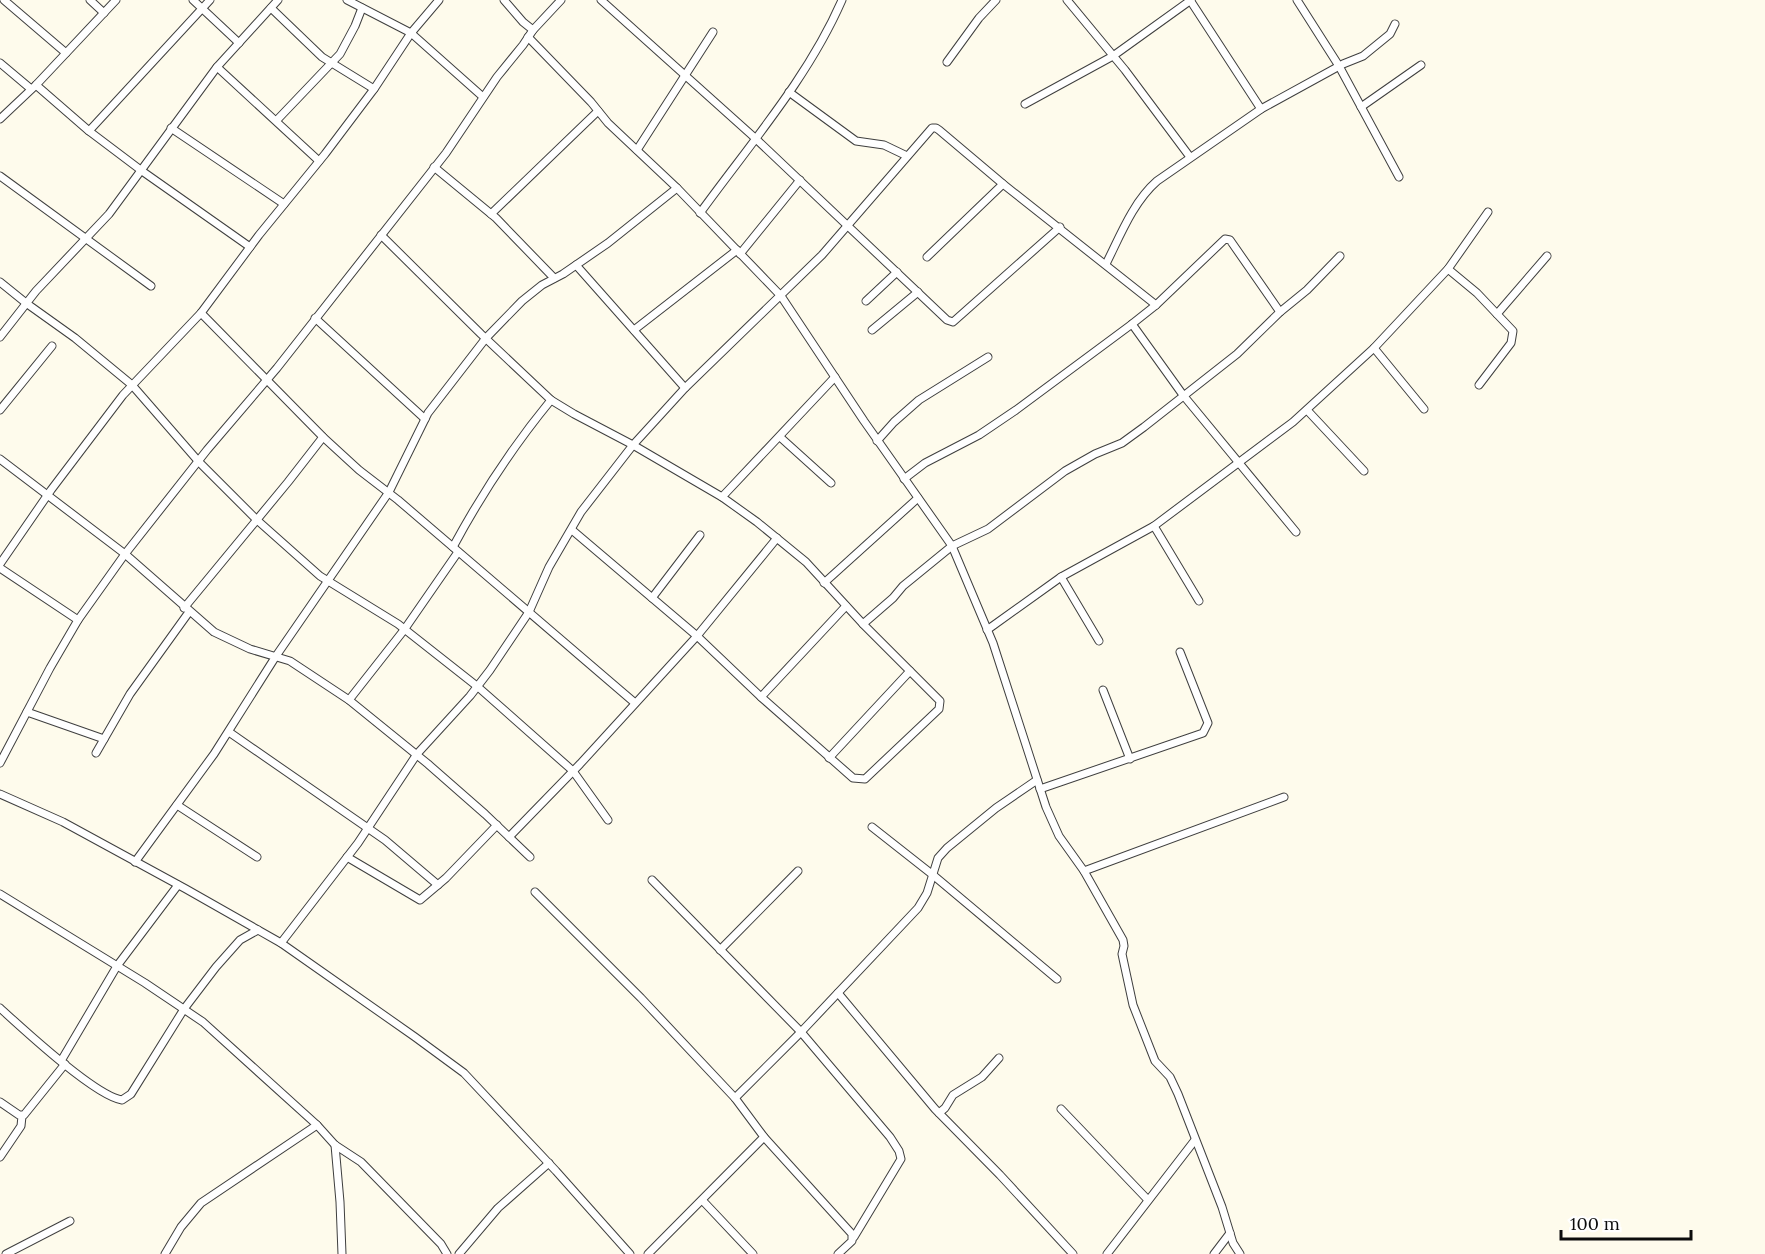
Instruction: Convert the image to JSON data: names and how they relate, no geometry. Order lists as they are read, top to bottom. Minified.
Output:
{"scale_bar":"100 m"}
